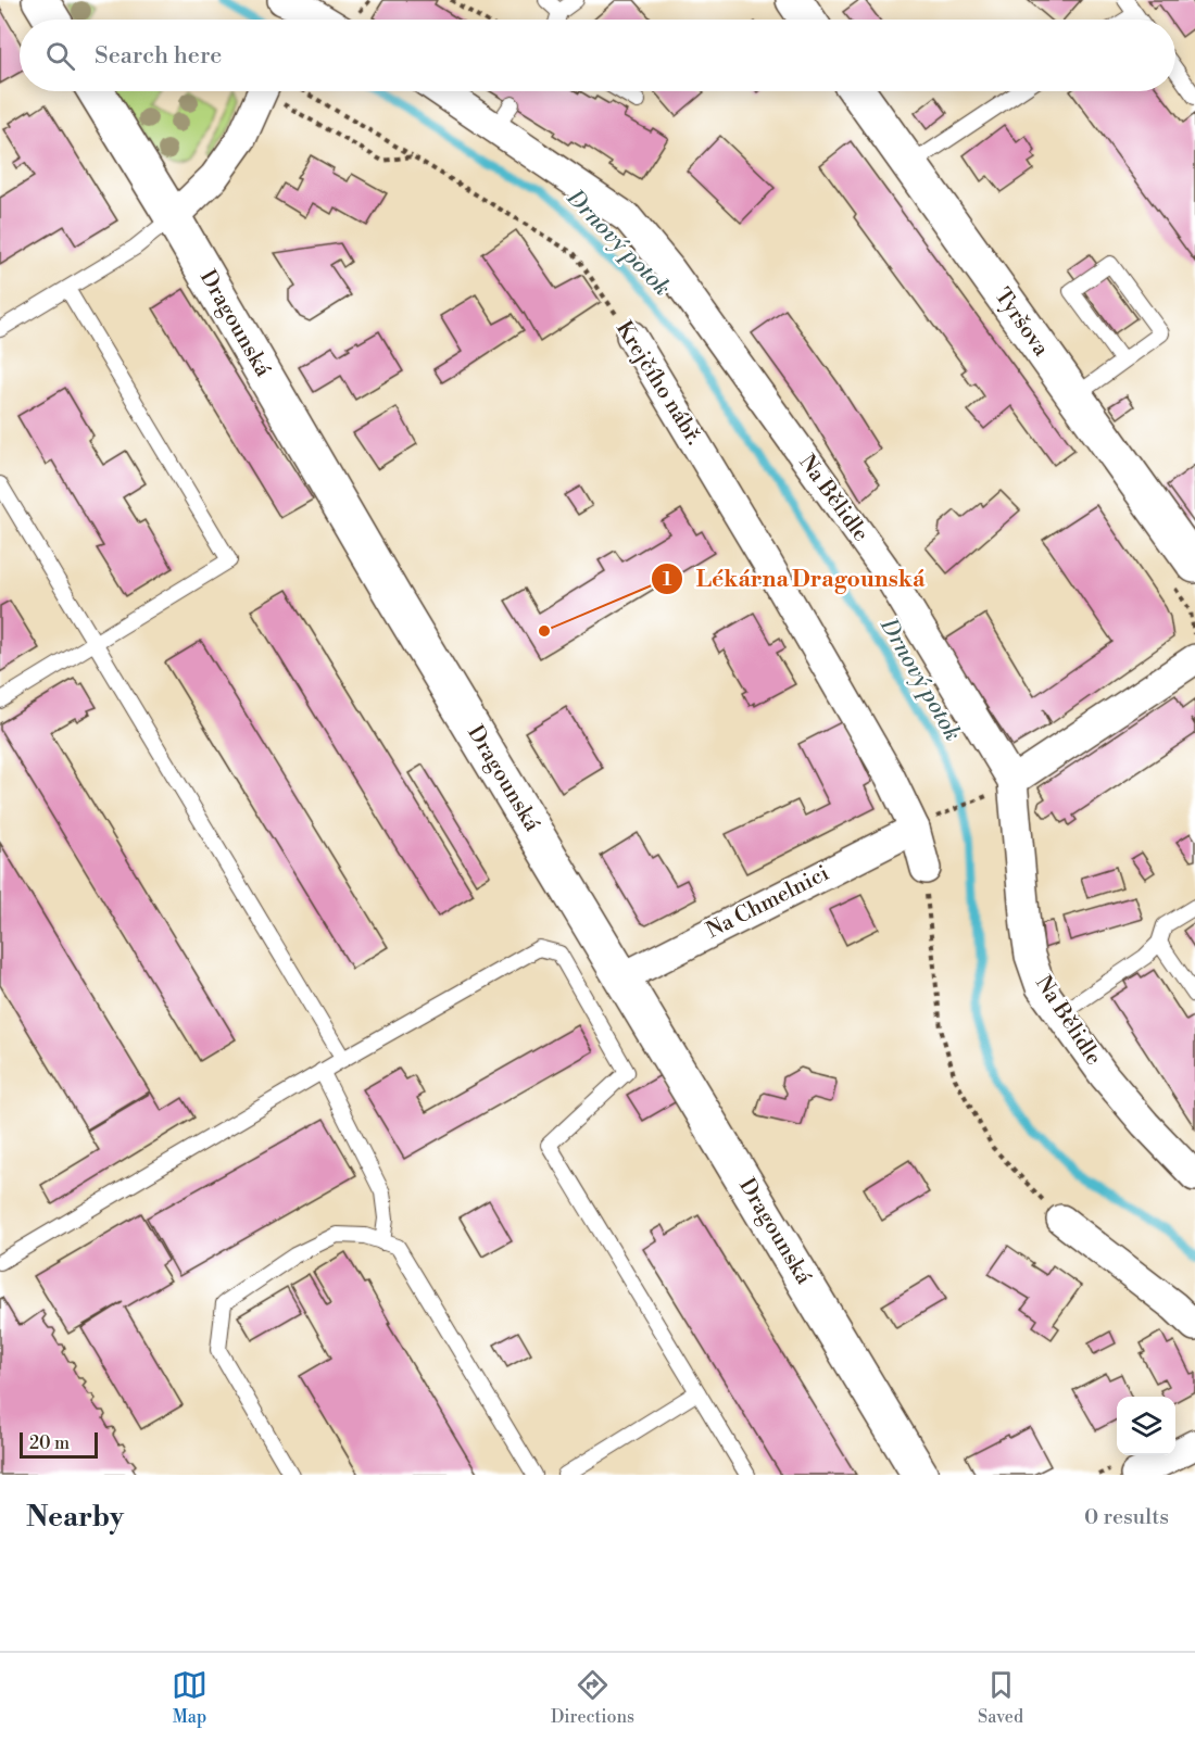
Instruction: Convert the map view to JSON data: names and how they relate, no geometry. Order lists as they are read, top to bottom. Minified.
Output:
{"streets":{"street":["Tyršova","Dragounská","Krejčího nábř.","Na Bělidle","Na Chmelnici"]},"crossings":[["Dragounská","Na Chmelnici"],["Krejčího nábř.","Na Chmelnici"]],"water":["Drnový potok"],"places":["Lékárna Dragounská"],"scale_bar":"20 m","page":{"search":"Search here","scale":"20 m","heading":["Nearby","0 results"],"nav":["Map","Directions","Saved"]}}
